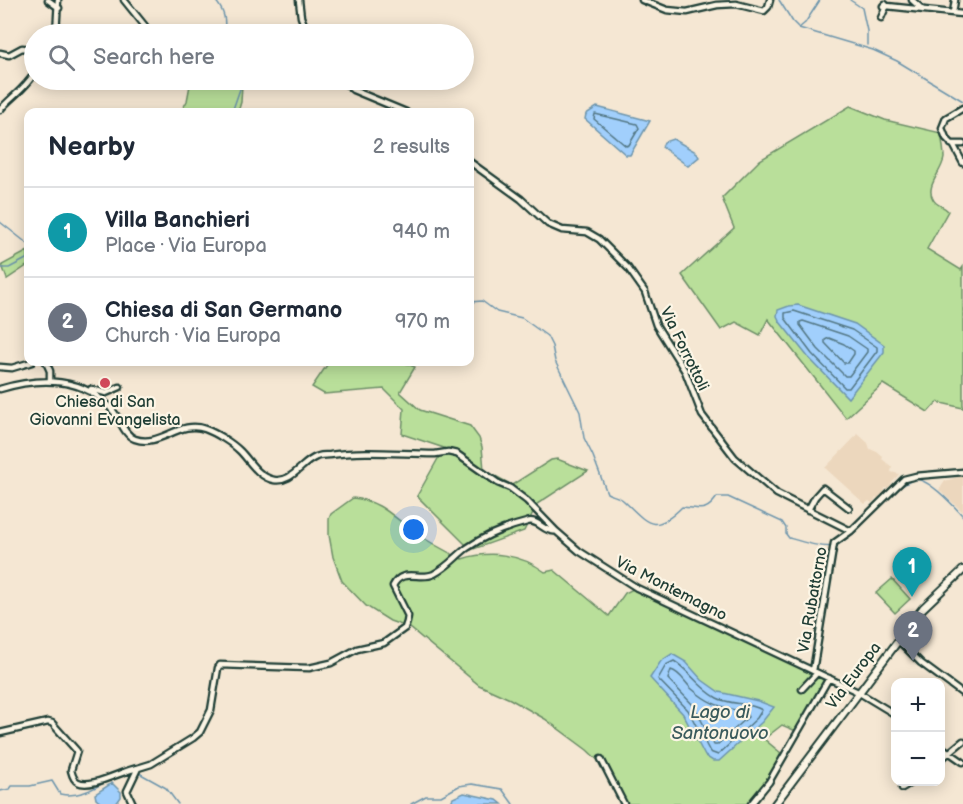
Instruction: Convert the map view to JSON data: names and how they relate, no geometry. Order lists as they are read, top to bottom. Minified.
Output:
{"streets":{"main road":["Via Europa"],"street":["Via Forrottoli","Via Montemagno","Via Rubattorno"]},"crossings":[["Via Forrottoli","Via Rubattorno"],["Via Montemagno","Via Rubattorno"],["Via Montemagno","Via Europa"]],"water":["Lago di Santonuovo"],"places":["Chiesa di San Giovanni Evangelista"],"page":{"search":"Search here","heading":["Nearby","2 results"],"list":[{"mark":"1","name":"Villa Banchieri","note":"Place · Via Europa","value":"940 m"},{"mark":"2","name":"Chiesa di San Germano","note":"Church · Via Europa","value":"970 m"}],"pins":["1","2"],"map_buttons":["+","−"]}}
